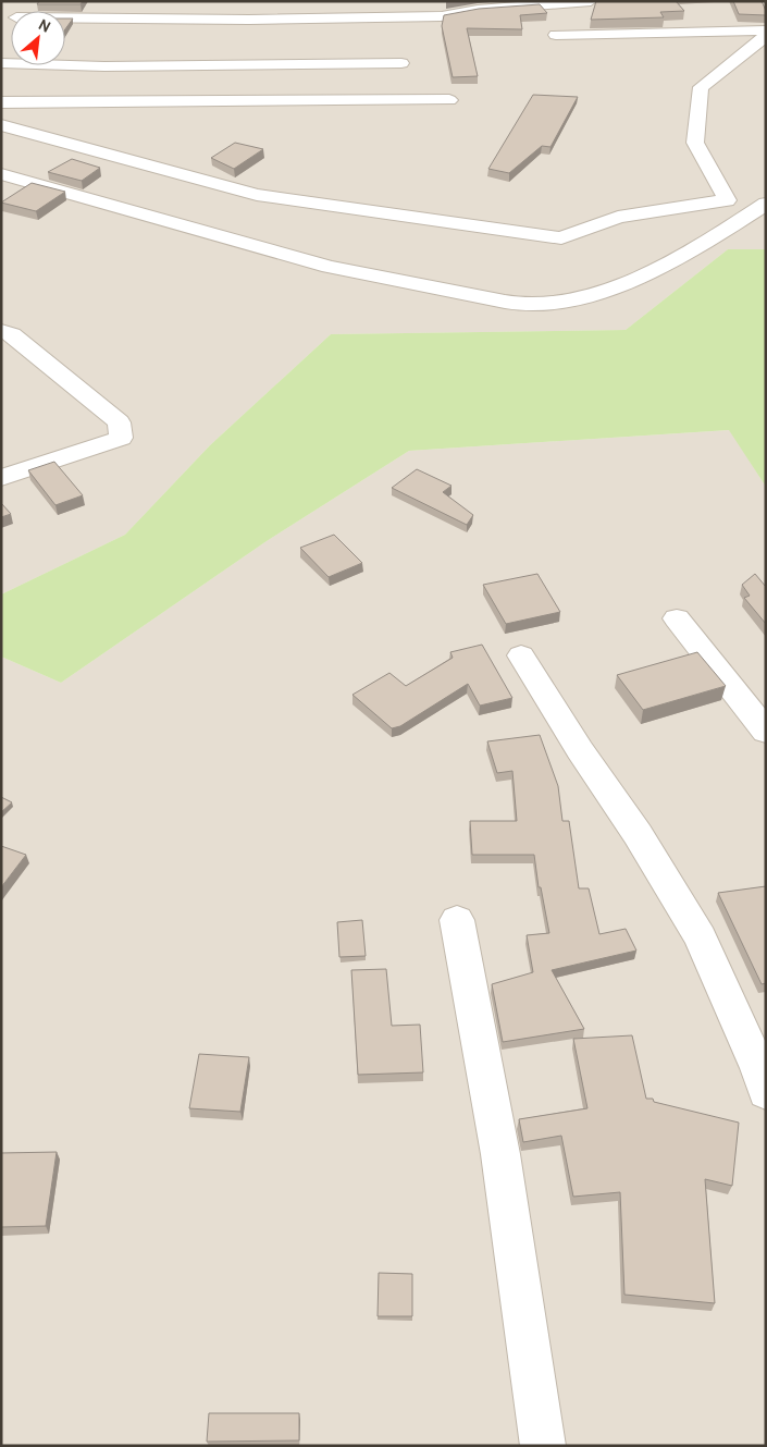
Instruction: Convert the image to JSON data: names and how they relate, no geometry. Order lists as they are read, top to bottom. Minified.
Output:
{"north":"top right"}
